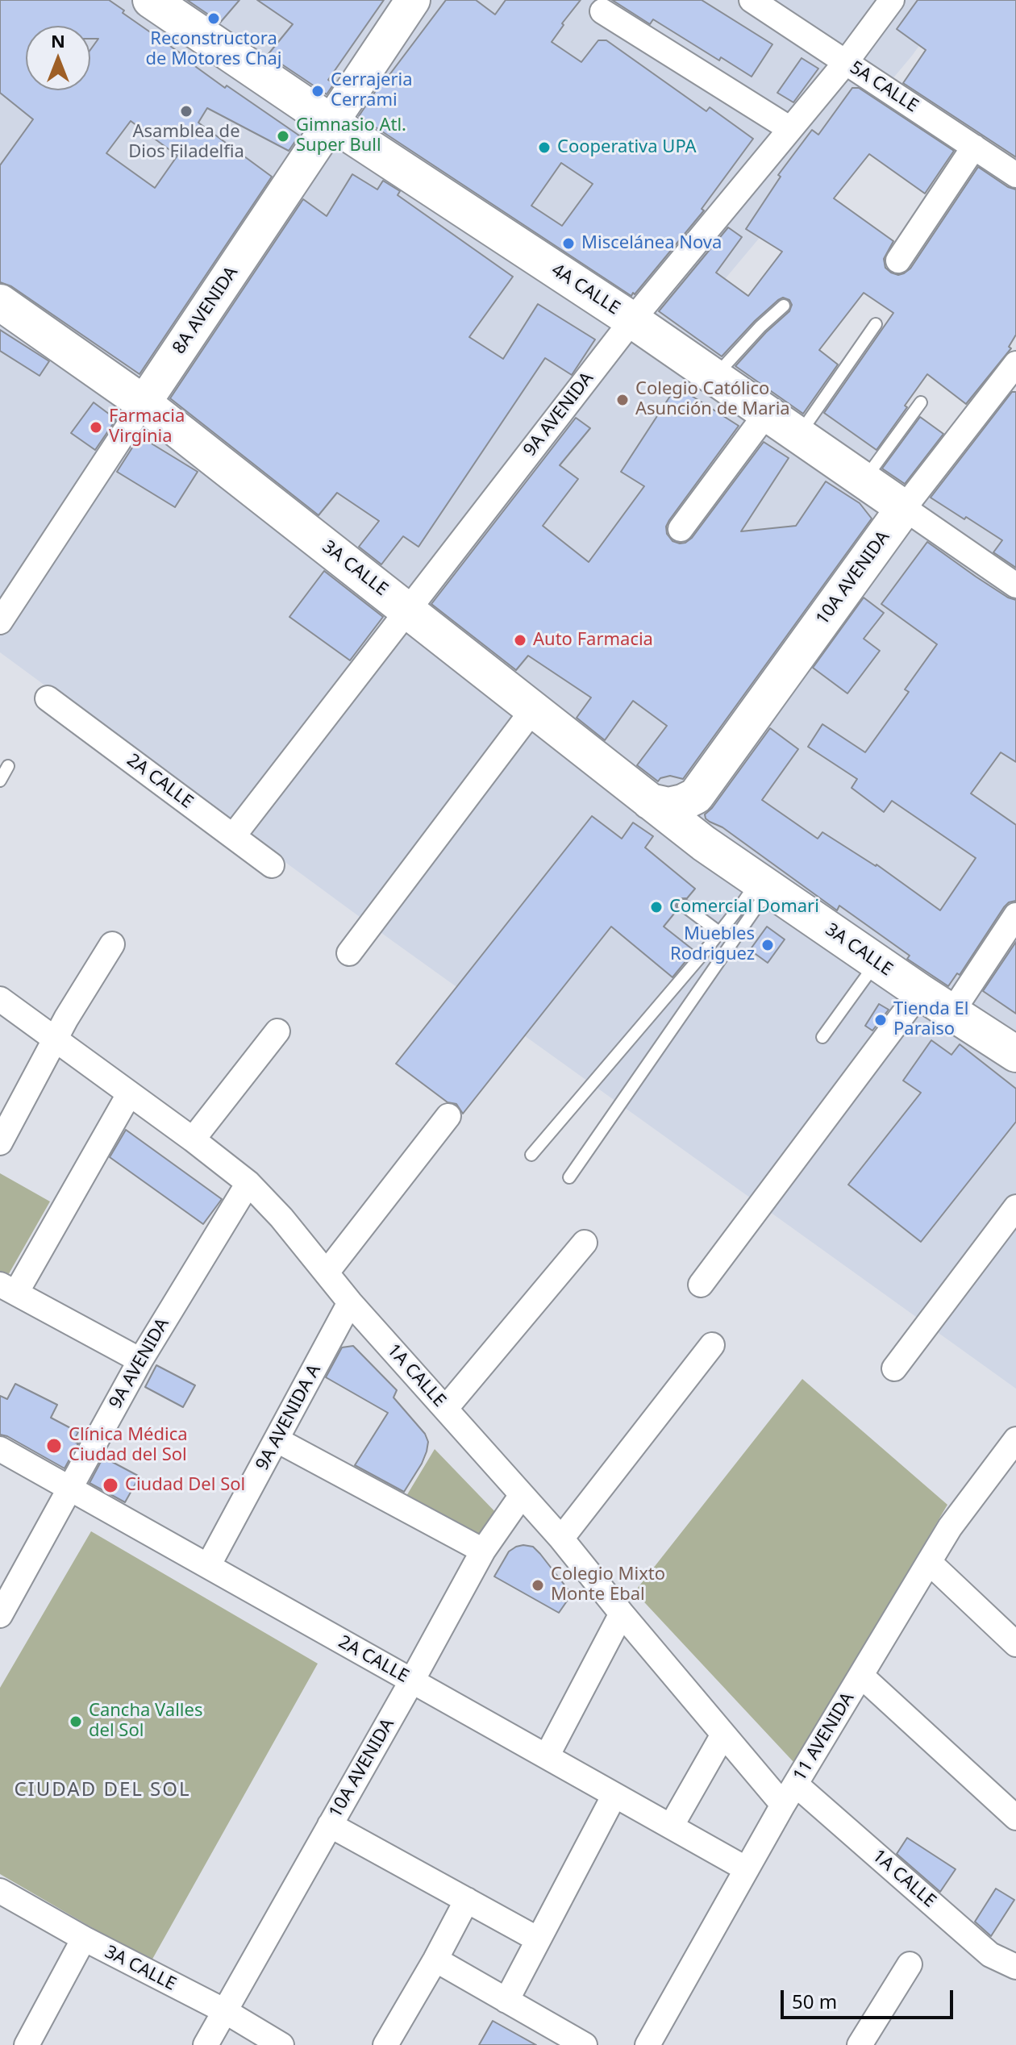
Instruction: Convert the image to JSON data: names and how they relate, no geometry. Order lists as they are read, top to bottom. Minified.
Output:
{"streets":{"main road":["4A CALLE","3A CALLE","10A AVENIDA"],"street":["5A CALLE","8A AVENIDA","9A AVENIDA","2A CALLE","1A CALLE","9A AVENIDA A","11 AVENIDA"]},"crossings":[["5A CALLE","9A AVENIDA"],["4A CALLE","8A AVENIDA"],["4A CALLE","9A AVENIDA"],["4A CALLE","10A AVENIDA"],["8A AVENIDA","3A CALLE"],["9A AVENIDA","3A CALLE"],["9A AVENIDA","2A CALLE"],["9A AVENIDA","1A CALLE"],["3A CALLE","10A AVENIDA"],["10A AVENIDA","2A CALLE"],["10A AVENIDA","1A CALLE"],["2A CALLE","9A AVENIDA A"],["2A CALLE","11 AVENIDA"],["1A CALLE","9A AVENIDA A"],["1A CALLE","11 AVENIDA"]],"districts":["CIUDAD DEL SOL"],"places":["Reconstructora de Motores Chaj","Cerrajeria Cerrami","Asamblea de Dios Filadelfia","Gimnasio Atl. Super Bull","Cooperativa UPA","Miscelánea Nova","Colegio Católico Asunción de Maria","Farmacia Virginia","Auto Farmacia","Comercial Domari","Muebles Rodriguez","Tienda El Paraiso","Clínica Médica Ciudad del Sol","Ciudad Del Sol","Colegio Mixto Monte Ebal","Cancha Valles del Sol"],"scale_bar":"50 m","north":"top"}
